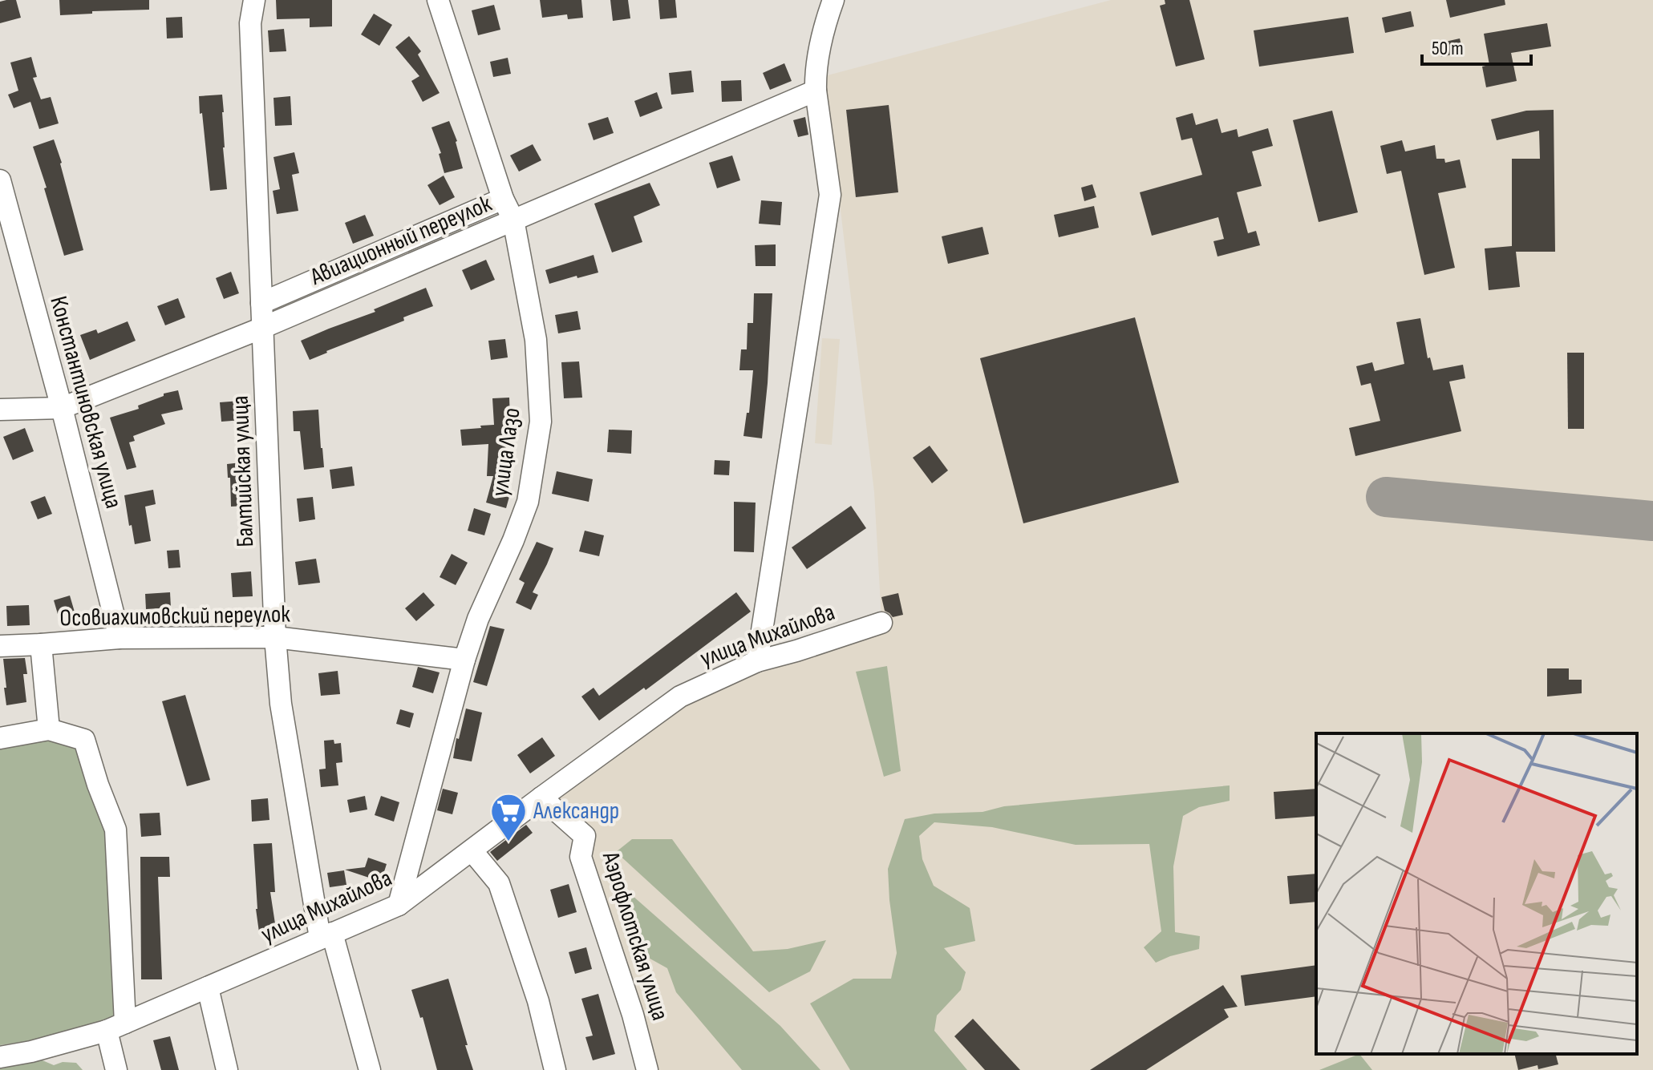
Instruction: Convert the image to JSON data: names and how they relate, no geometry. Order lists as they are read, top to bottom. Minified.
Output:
{"streets":{"street":["Авиационный переулок","Константиновская улица","улица Лазо","Балтийская улица","Осовиахимовский переулок","улица Михайлова","Аэрофлотская улица"]},"crossings":[["Авиационный переулок","Константиновская улица"],["Авиационный переулок","улица Лазо"],["Авиационный переулок","Балтийская улица"],["Константиновская улица","Осовиахимовский переулок"],["улица Лазо","Осовиахимовский переулок"],["улица Лазо","улица Михайлова"],["Балтийская улица","Осовиахимовский переулок"],["Балтийская улица","улица Михайлова"],["улица Михайлова","Аэрофлотская улица"]],"places":{"supermarket":["Александр"]},"scale_bar":"50 m"}
